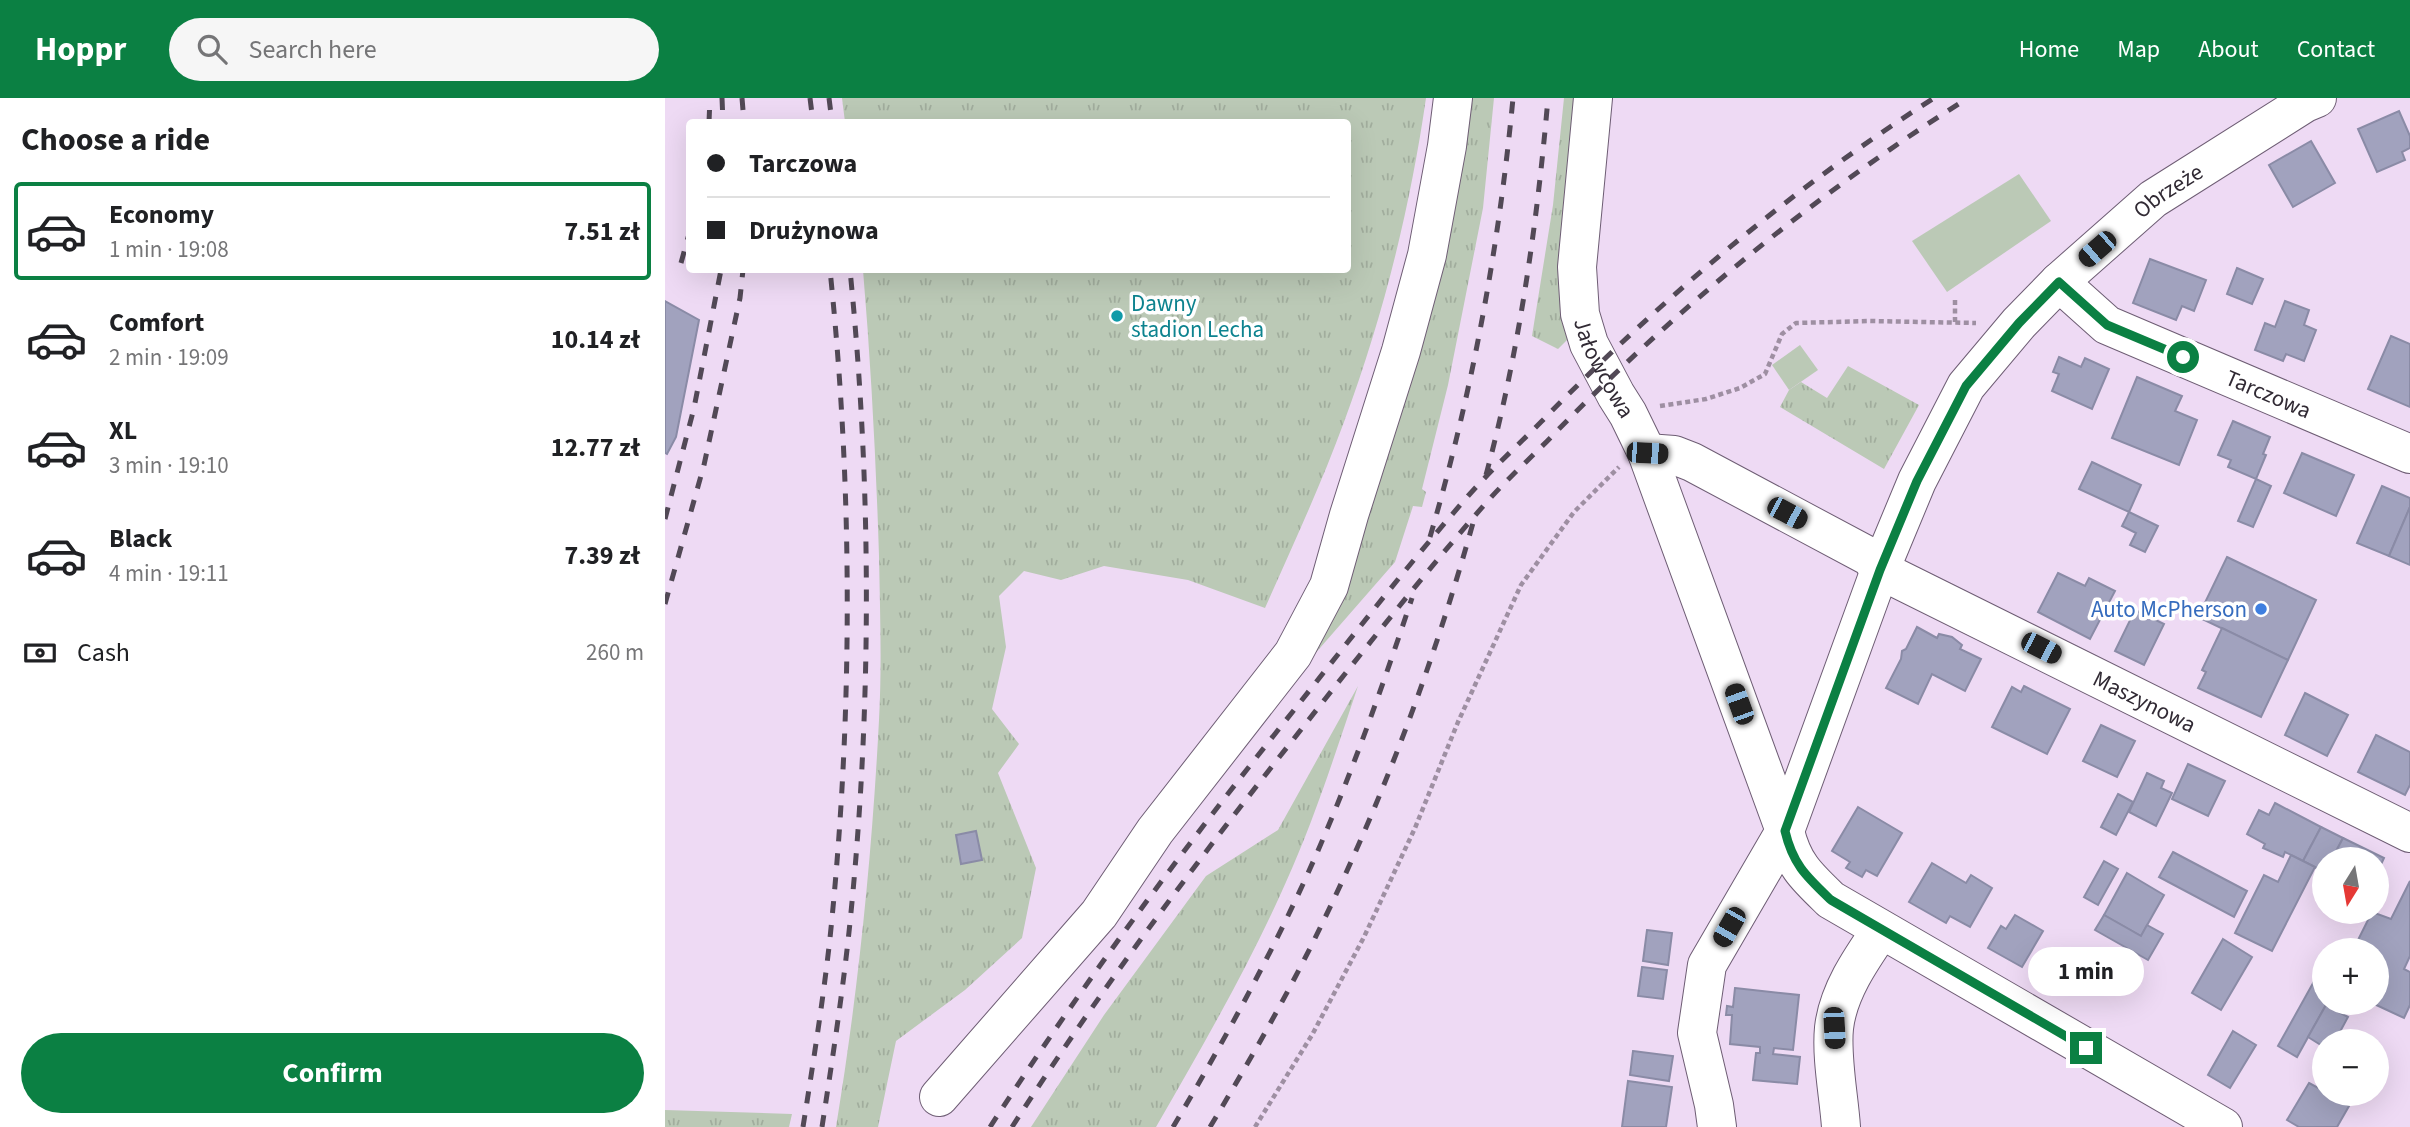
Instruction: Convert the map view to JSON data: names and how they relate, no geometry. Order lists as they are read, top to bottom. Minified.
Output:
{"streets":{"street":["Obrzeże","Jałowcowa","Tarczowa","Maszynowa"]},"crossings":[["Obrzeże","Jałowcowa"],["Obrzeże","Tarczowa"],["Obrzeże","Maszynowa"]],"places":["Dawny stadion Lecha","Auto McPherson"],"north":"bottom","page":{"header":"Hoppr","search":"Search here","nav":["Home","Map","About","Contact"],"heading":"Choose a ride","banner":["Tarczowa","Drużynowa"],"list":[{"name":"Economy","note":"1 min · 19:08","value":"7.51 zł"},{"name":"Comfort","note":"2 min · 19:09","value":"10.14 zł"},{"name":"XL","note":"3 min · 19:10","value":"12.77 zł"},{"name":"Black","note":"4 min · 19:11","value":"7.39 zł"}],"pay":["Cash","260 m"],"map_buttons":["+","−"],"bubble":"1 min","buttons":"Confirm"}}
